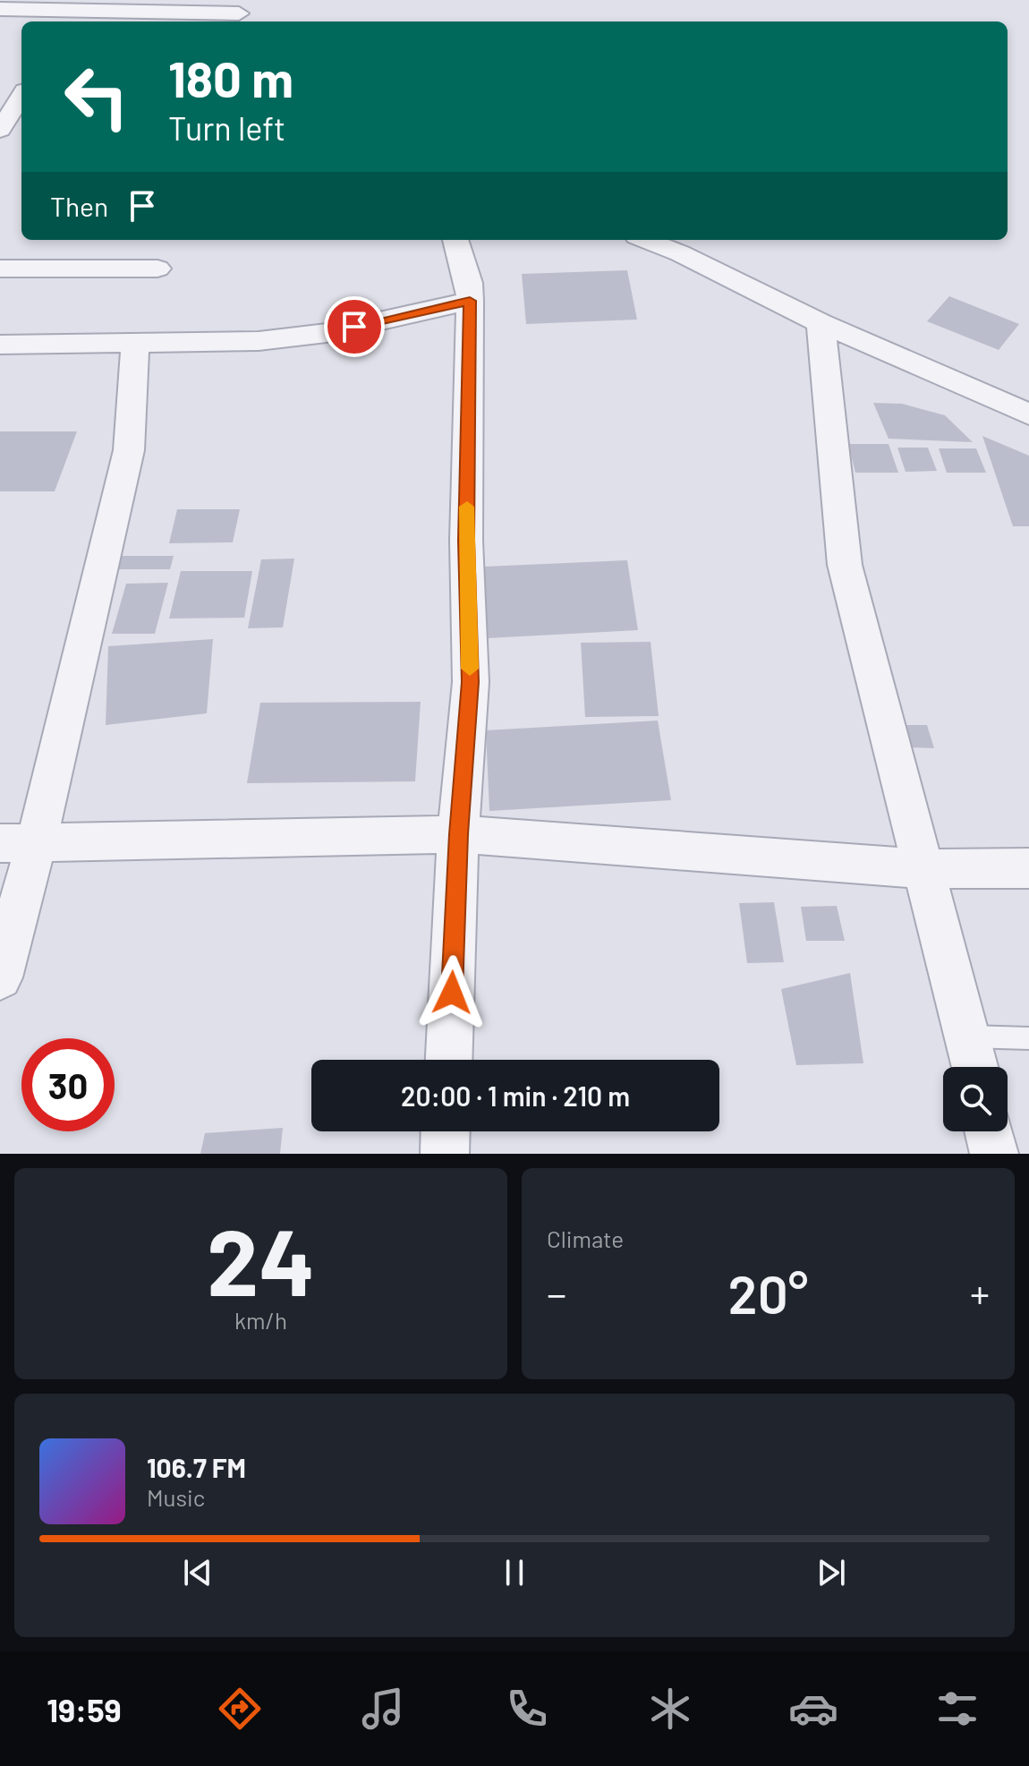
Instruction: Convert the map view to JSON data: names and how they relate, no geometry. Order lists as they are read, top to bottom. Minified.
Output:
{"page":{"turn":["180 m","Turn left"],"then":"Then","limit":"30","trip":"20:00 · 1 min · 210 m","tile":[["24","km/h"],"Climate"],"heat":["−","20°","+"],"song":["106.7 FM","Music"],"tabs":"19:59"}}
